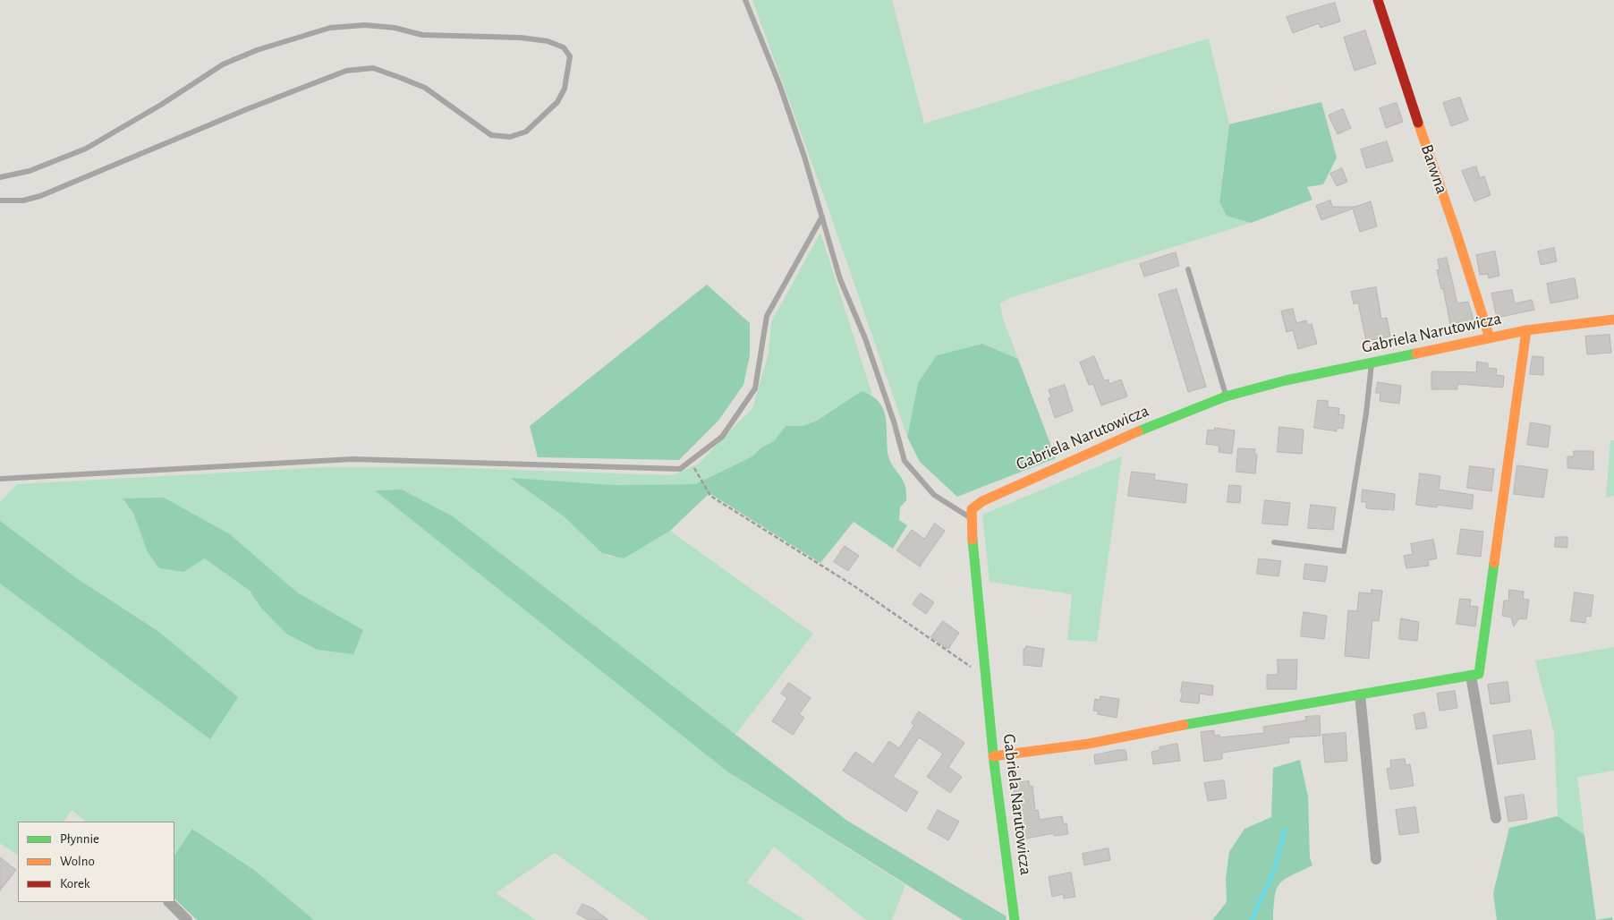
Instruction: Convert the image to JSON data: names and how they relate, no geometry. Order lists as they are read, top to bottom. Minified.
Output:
{"streets":{"street":["Barwna","Gabriela Narutowicza"]},"crossings":[["Barwna","Gabriela Narutowicza"]],"legend":["Płynnie","Wolno","Korek"]}
